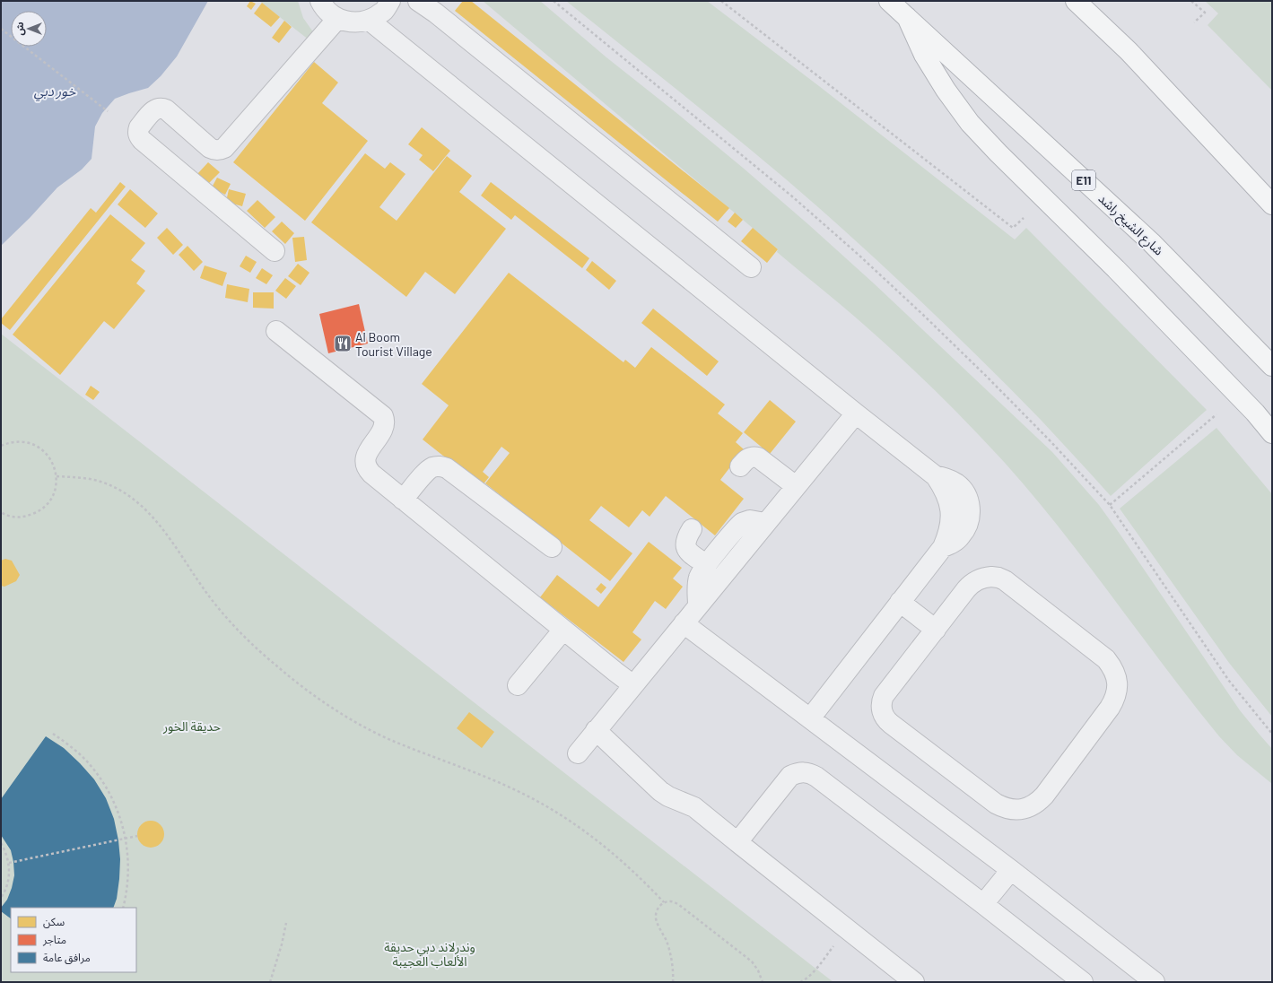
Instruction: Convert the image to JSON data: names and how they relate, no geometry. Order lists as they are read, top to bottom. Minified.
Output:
{"streets":{"highway":["E11","شارع الشيخ راشد"]},"water":["خور دبي"],"parks":["حديقة الخور","وندرلاند دبي حديقة الألعاب العجيبة"],"places":{"restaurant":["Al Boom Tourist Village"]},"legend":["سكن","متاجر","مرافق عامة"],"north":"left"}
